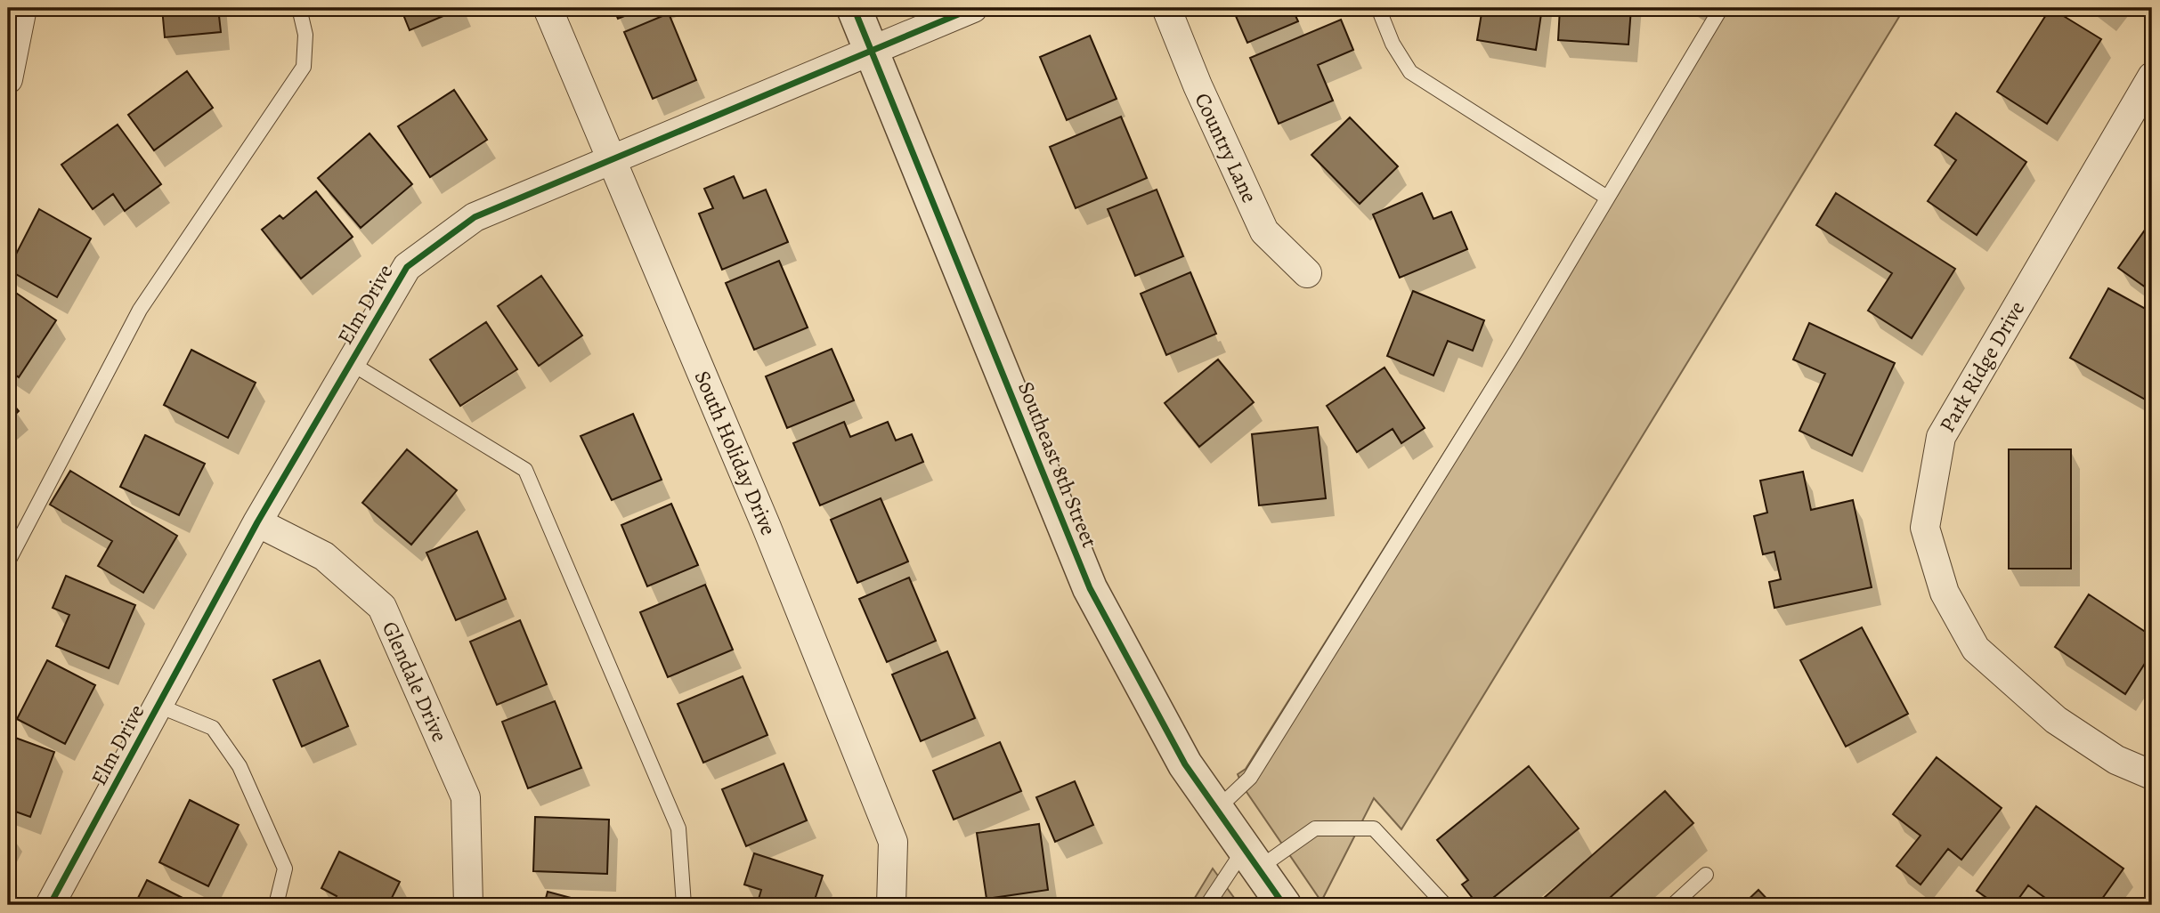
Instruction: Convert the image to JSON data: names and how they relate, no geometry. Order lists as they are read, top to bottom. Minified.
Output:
{"streets":{"street":["Country Lane","Elm Drive","Park Ridge Drive","South Holiday Drive","Southeast 8th Street","Glendale Drive"]},"crossings":[["Elm Drive","South Holiday Drive"],["Elm Drive","Southeast 8th Street"],["Elm Drive","Glendale Drive"]]}
